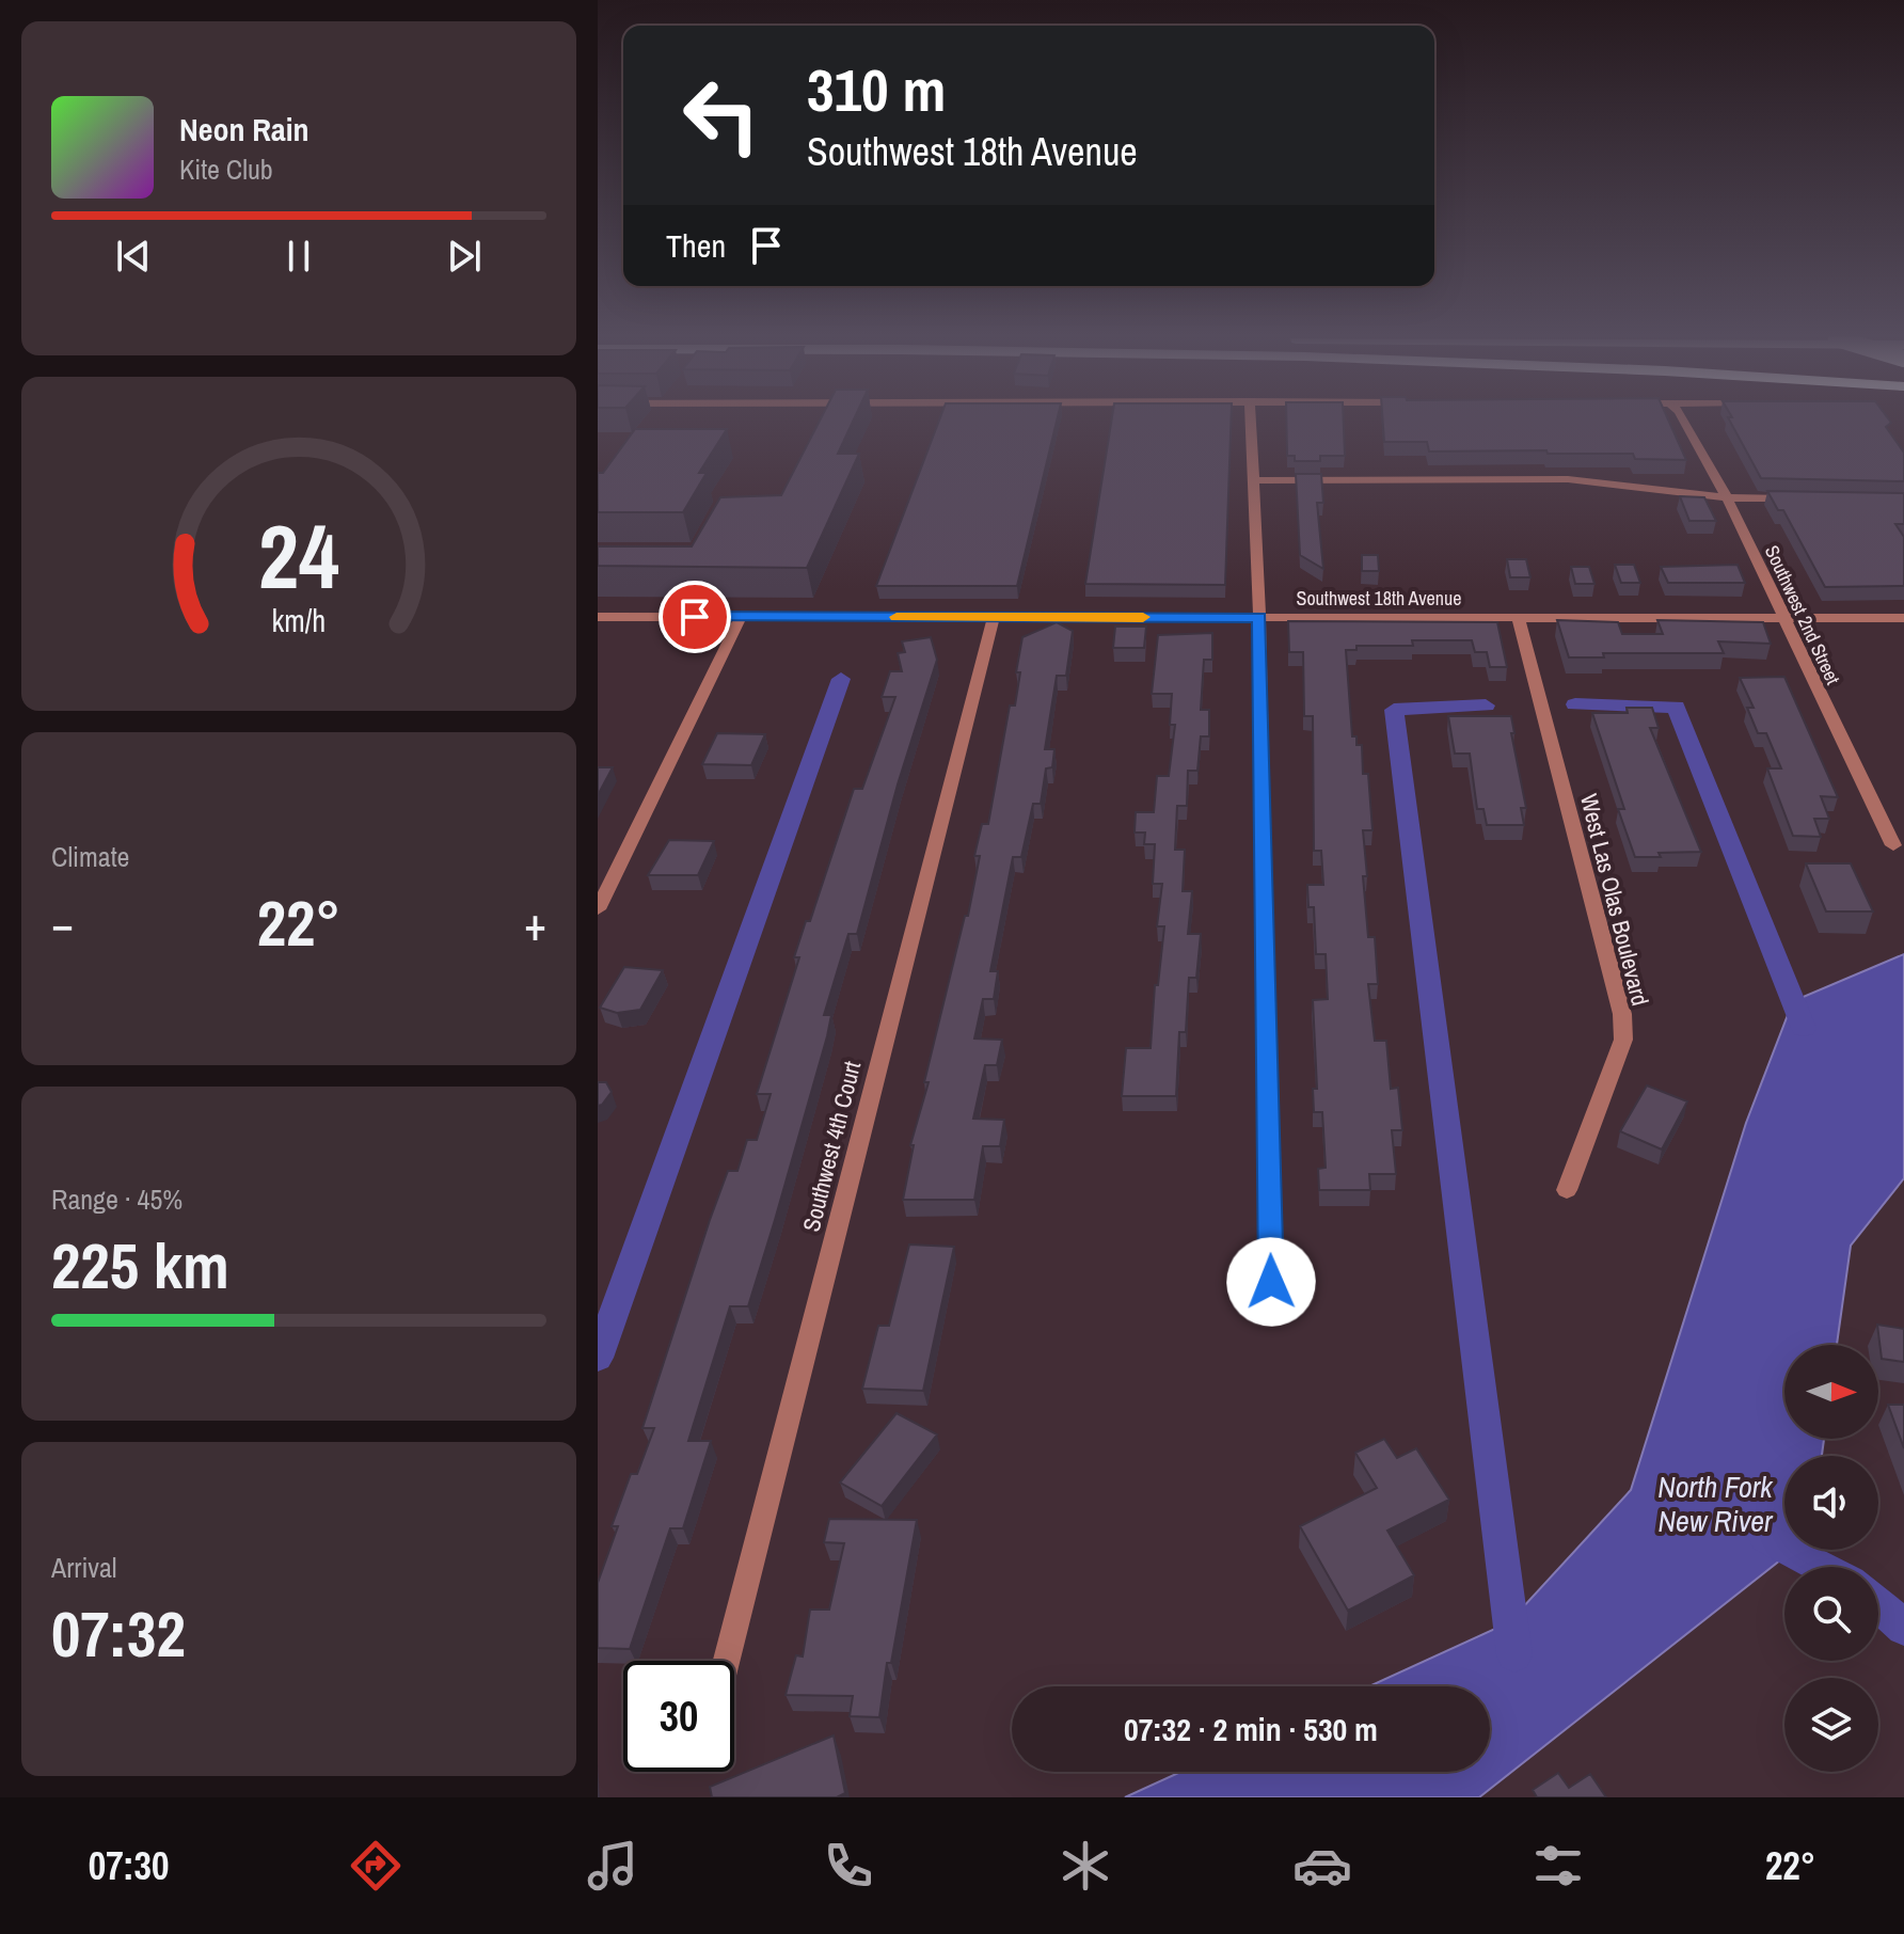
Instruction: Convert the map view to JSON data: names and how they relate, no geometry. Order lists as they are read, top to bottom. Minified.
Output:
{"streets":{"street":["Southwest 18th Avenue","Southwest 2nd Street","West Las Olas Boulevard","Southwest 4th Court"]},"crossings":[["Southwest 18th Avenue","Southwest 2nd Street"],["Southwest 18th Avenue","West Las Olas Boulevard"],["Southwest 18th Avenue","Southwest 4th Court"]],"water":["North Fork New River"],"north":"right","page":{"turn":["310 m","Southwest 18th Avenue"],"song":["Neon Rain","Kite Club"],"then":"Then","tile":["Climate",["Range · 45%","225 km"],["Arrival","07:32"]],"heat":["−","22°","+"],"limit":"30","trip":"07:32 · 2 min · 530 m","tabs":["07:30","22°"],"gauge":["24","km/h"]}}
